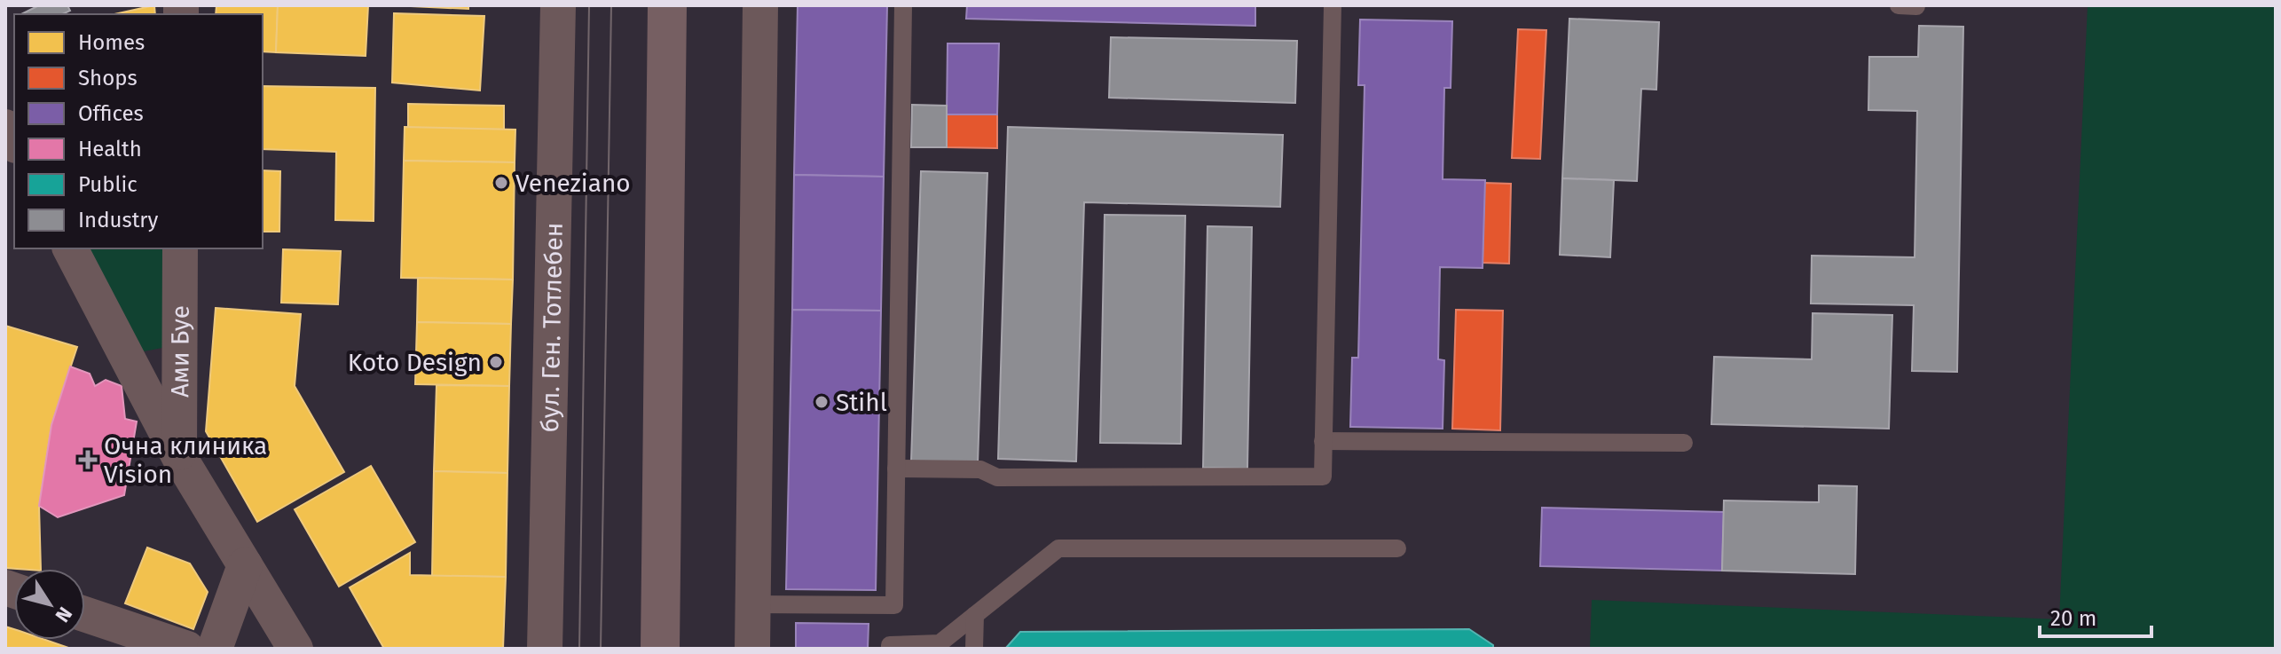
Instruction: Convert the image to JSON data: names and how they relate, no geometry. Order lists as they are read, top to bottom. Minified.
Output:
{"streets":{"street":["бул. Ген. Тотлебен","Ами Буе"]},"places":{"other":["Veneziano","Koto Design","Stihl"],"health":["Очна клиника Vision"]},"legend":["Homes","Shops","Offices","Health","Public","Industry"],"scale_bar":"20 m","north":"bottom right"}
